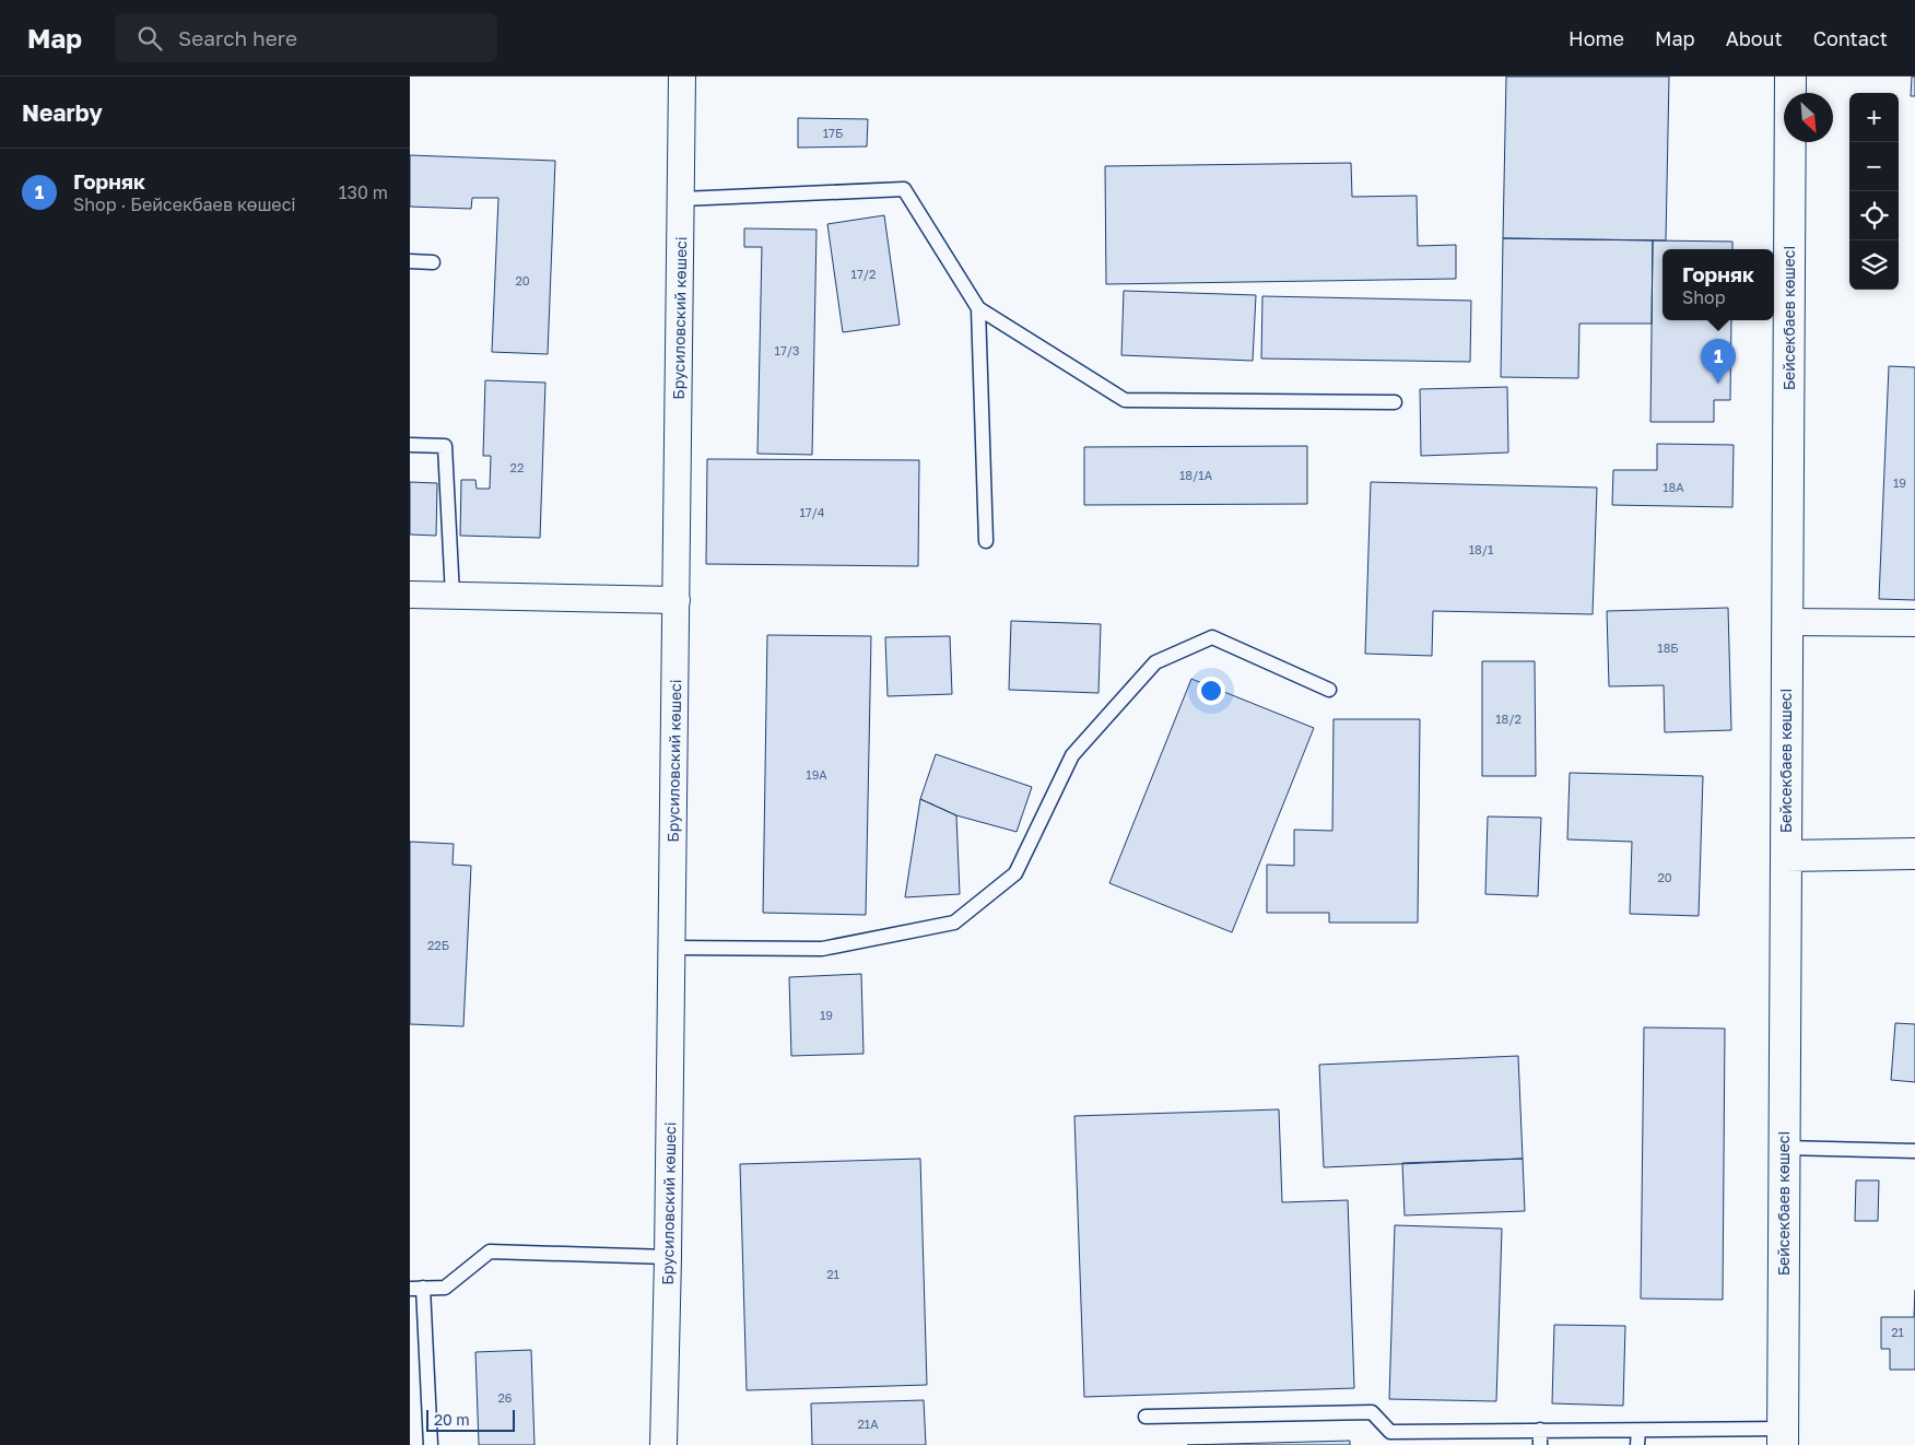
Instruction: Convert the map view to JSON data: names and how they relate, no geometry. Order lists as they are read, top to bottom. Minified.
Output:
{"streets":{"street":["Брусиловский көшесі","Бейсекбаев көшесі"]},"house_numbers":["17Б","17/2","20","17/3","22","18/1А","19","18А","17/4","18/1","18Б","18/2","19А","20","22Б","19","21","21","26","21А"],"scale_bar":"20 m","north":"bottom right","page":{"header":"Map","search":"Search here","nav":["Home","Map","About","Contact"],"heading":"Nearby","map_buttons":["+","−"],"list":[{"mark":"1","name":"Горняк","note":"Shop · Бейсекбаев көшесі","value":"130 m"}],"popup":["Горняк","Shop"],"pins":"1","scale":"20 m"}}
